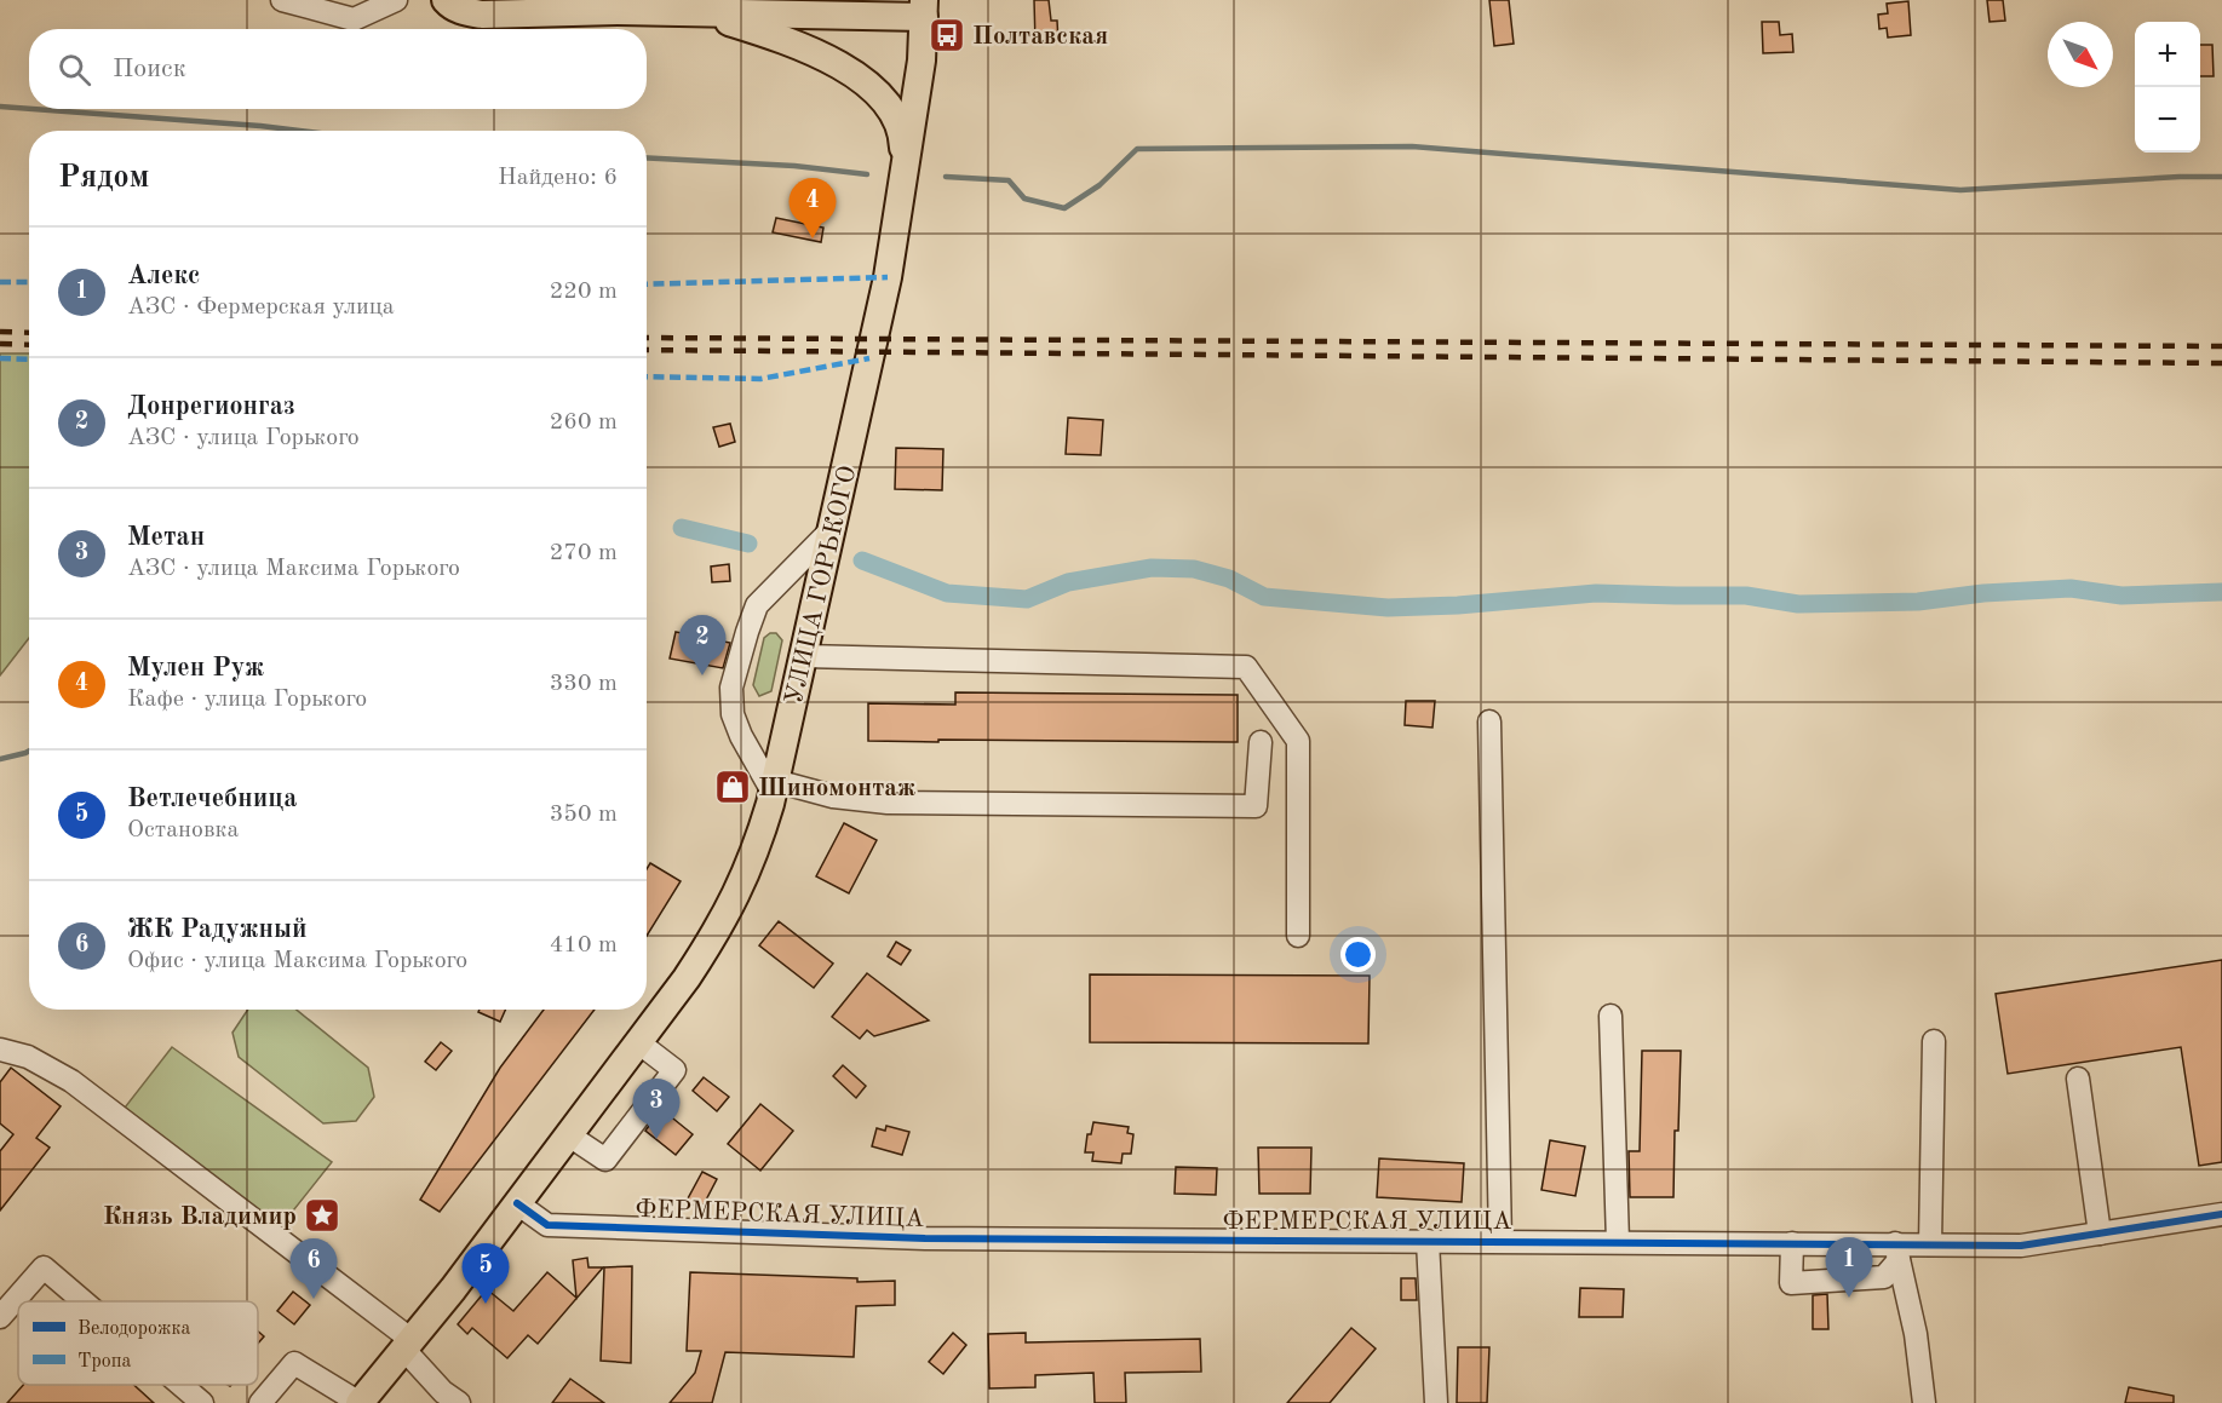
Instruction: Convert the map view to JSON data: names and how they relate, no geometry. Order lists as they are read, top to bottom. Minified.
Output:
{"streets":{"main road":["УЛИЦА ГОРЬКОГО"],"street":["ФЕРМЕРСКАЯ УЛИЦА"]},"crossings":[["УЛИЦА ГОРЬКОГО","ФЕРМЕРСКАЯ УЛИЦА"]],"places":{"bus stop":["Полтавская"],"shop":["Шиномонтаж"],"place":["Князь Владимир"]},"legend":["Велодорожка","Тропа"],"north":"bottom right","page":{"map_buttons":["+","−"],"search":"Поиск","heading":["Рядом","Найдено: 6"],"pins":["4","2","3","1","6","5"],"list":[{"mark":"1","name":"Алекс","note":"АЗС · Фермерская улица","value":"220 m"},{"mark":"2","name":"Донрегионгаз","note":"АЗС · улица Горького","value":"260 m"},{"mark":"3","name":"Метан","note":"АЗС · улица Максима Горького","value":"270 m"},{"mark":"4","name":"Мулен Руж","note":"Кафе · улица Горького","value":"330 m"},{"mark":"5","name":"Ветлечебница","note":"Остановка","value":"350 m"},{"mark":"6","name":"ЖК Радужный","note":"Офис · улица Максима Горького","value":"410 m"}]}}
